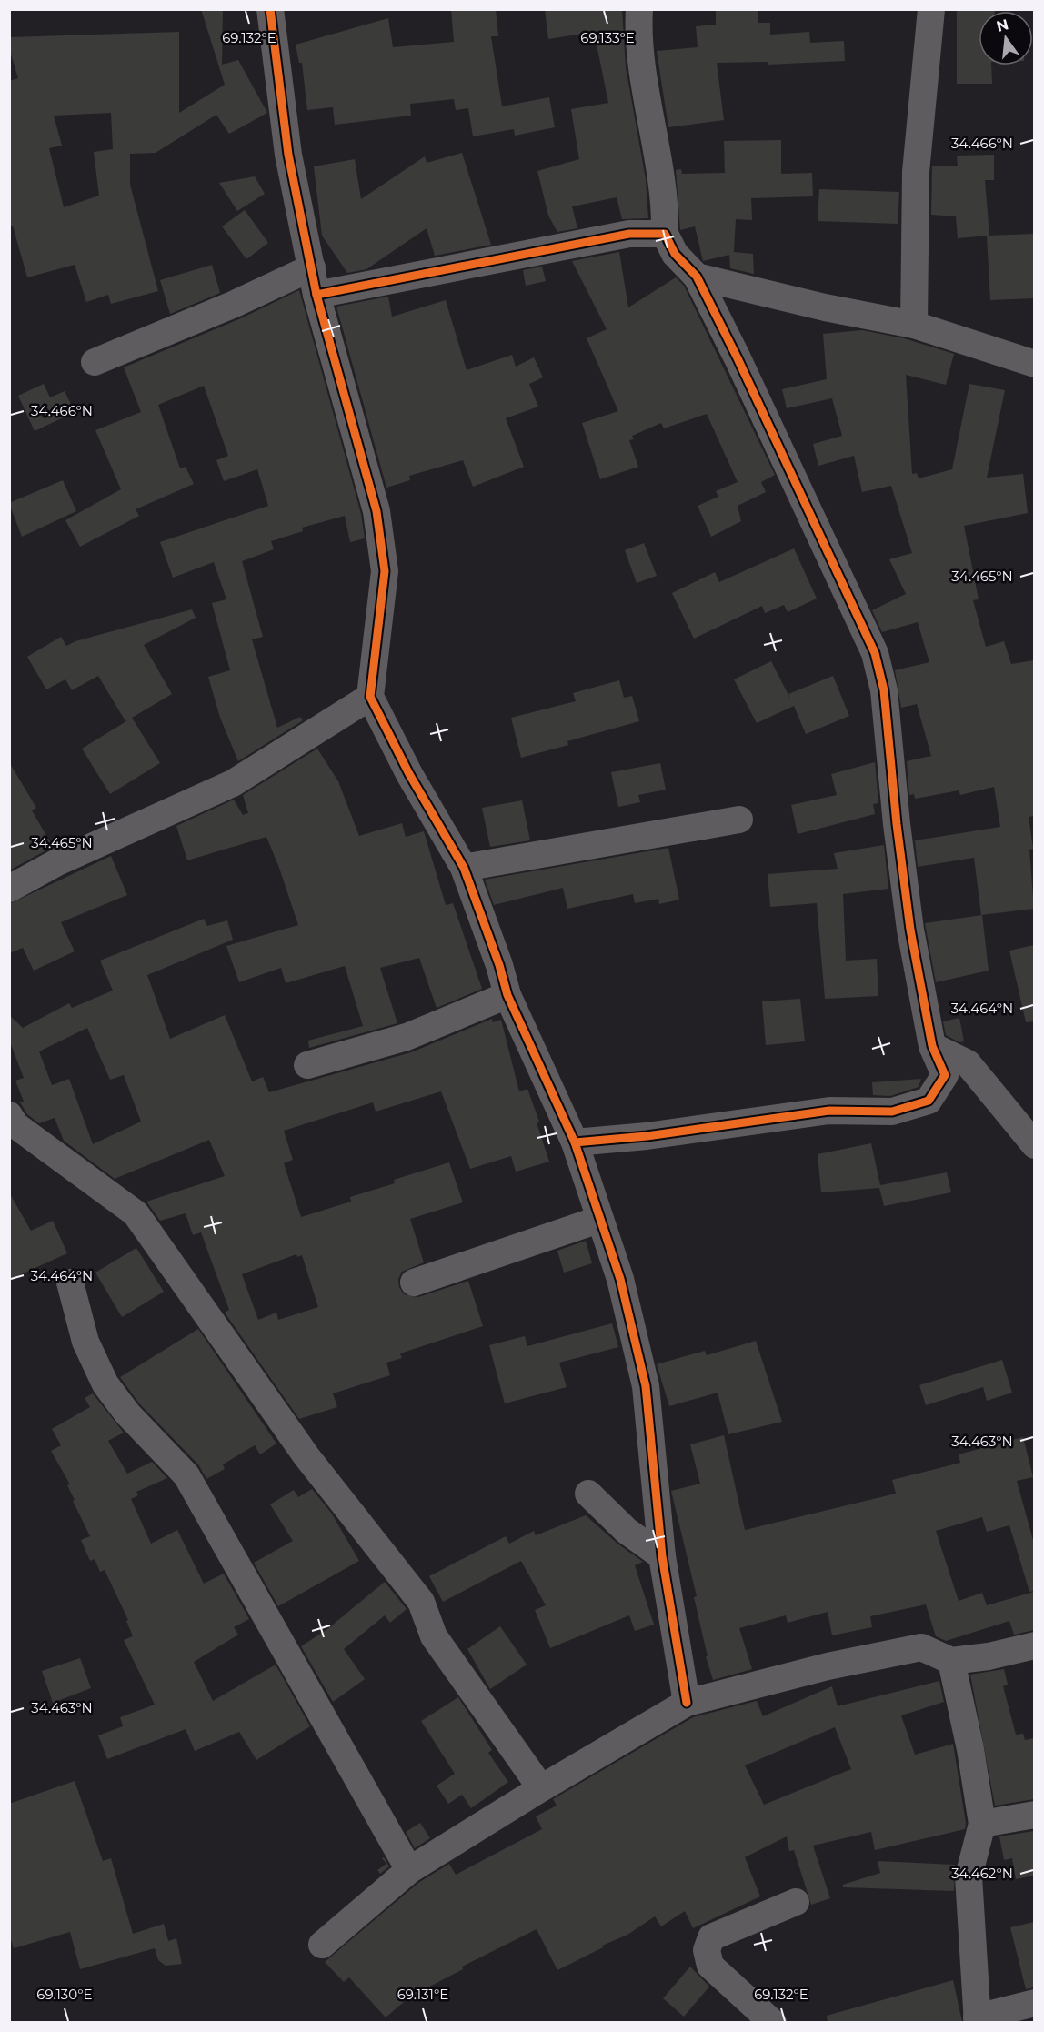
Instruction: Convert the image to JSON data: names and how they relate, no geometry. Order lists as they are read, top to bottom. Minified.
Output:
{"north":"top","coordinates":["69.132°E","69.133°E","34.466°N","34.465°N","34.464°N","34.463°N","34.462°N","69.130°E","69.131°E"]}
